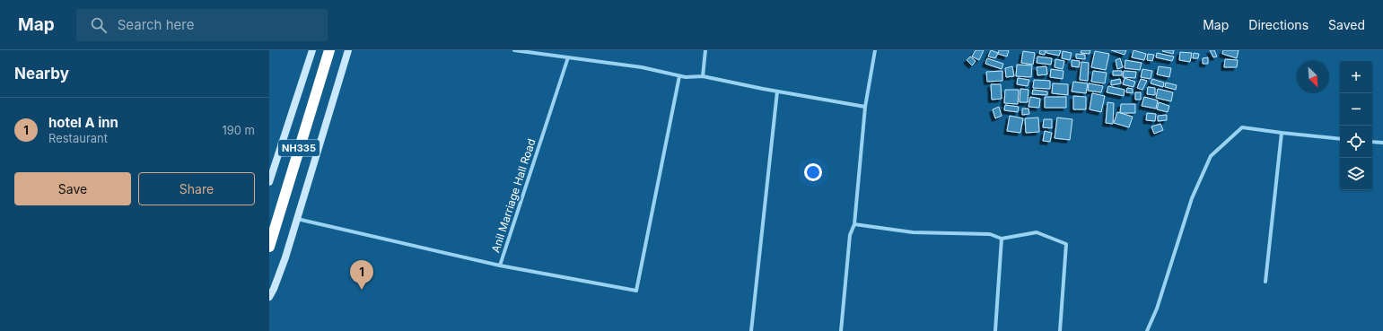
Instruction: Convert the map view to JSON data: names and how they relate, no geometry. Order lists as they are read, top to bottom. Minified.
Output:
{"streets":{"highway":["NH335"],"street":["Anil Marriage Hall Road"]},"north":"bottom right","page":{"header":"Map","search":"Search here","nav":["Map","Directions","Saved"],"heading":"Nearby","map_buttons":["+","−"],"list":[{"mark":"1","name":"hotel A inn","note":"Restaurant","value":"190 m"}],"buttons":["Save","Share"],"pins":"1"}}
